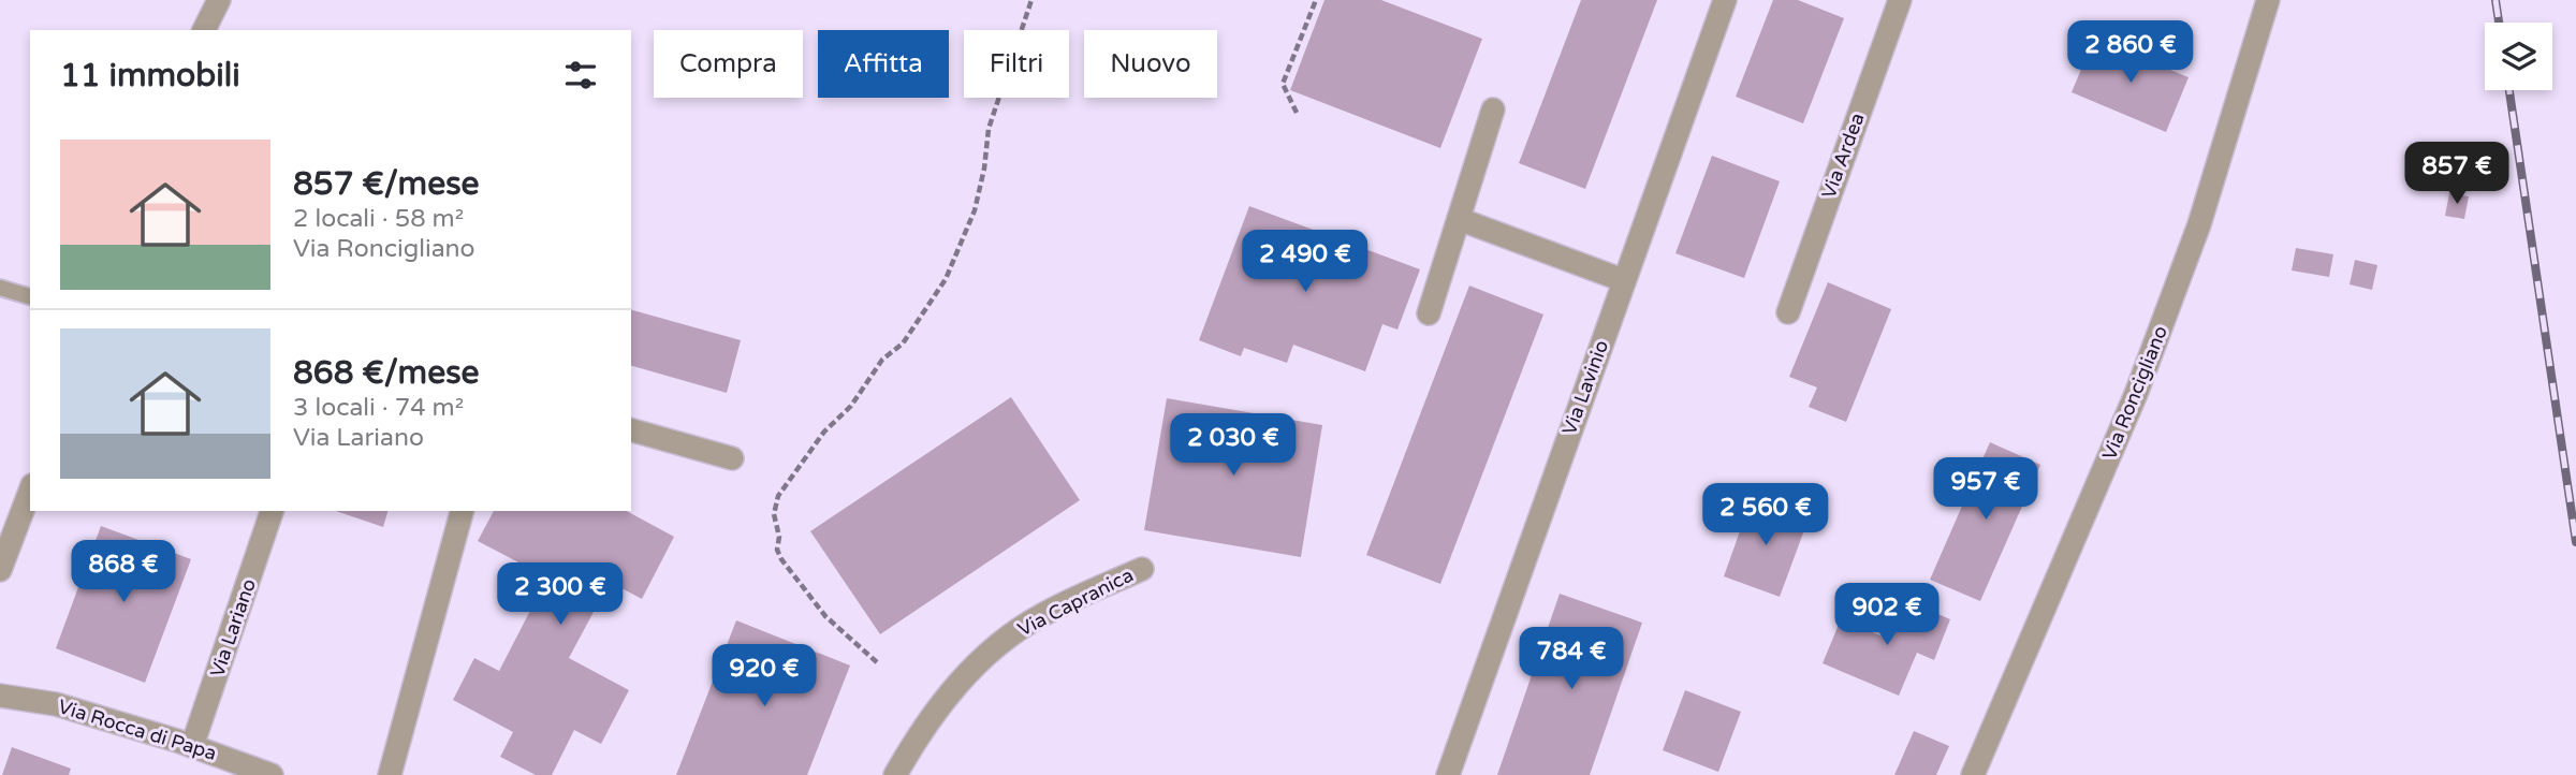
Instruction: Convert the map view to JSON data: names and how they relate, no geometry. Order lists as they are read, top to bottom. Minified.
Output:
{"streets":{"street":["Via Ardea","Via Lavinio","Via Roncigliano","Via Capranica","Via Lariano","Via Rocca di Papa"]},"crossings":[["Via Lariano","Via Rocca di Papa"]],"page":{"price":["2 860 €","857 €","2 490 €","2 030 €","957 €","2 560 €","868 €","2 300 €","902 €","784 €","920 €"],"chip":["Compra","Affitta","Filtri","Nuovo"],"heading":"11 immobili","list":[{"name":"857 €/mese","note":"2 locali · 58 m² · Via Roncigliano"},{"name":"868 €/mese","note":"3 locali · 74 m² · Via Lariano"}]}}
